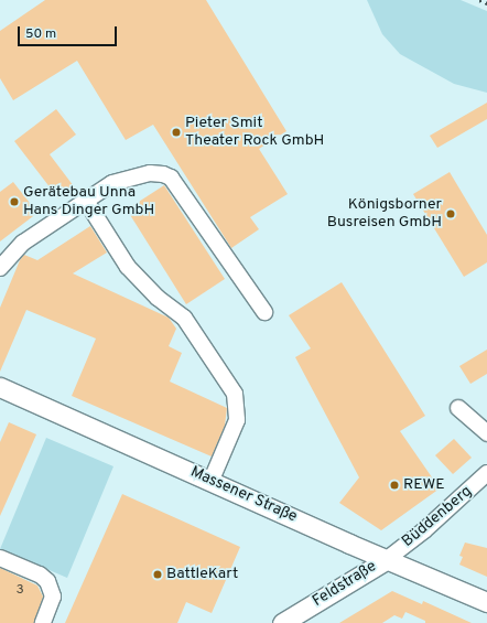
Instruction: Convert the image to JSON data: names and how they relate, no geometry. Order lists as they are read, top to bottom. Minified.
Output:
{"streets":{"main road":["Massener Straße","Feldstraße"],"street":["Büddenberg"]},"crossings":[["Massener Straße","Büddenberg"],["Massener Straße","Feldstraße"],["Büddenberg","Feldstraße"]],"places":["Pieter Smit Theater Rock GmbH","Gerätebau Unna Hans Dinger GmbH","Königsborner Busreisen GmbH","REWE","BattleKart"],"house_numbers":["3"],"scale_bar":"50 m"}
